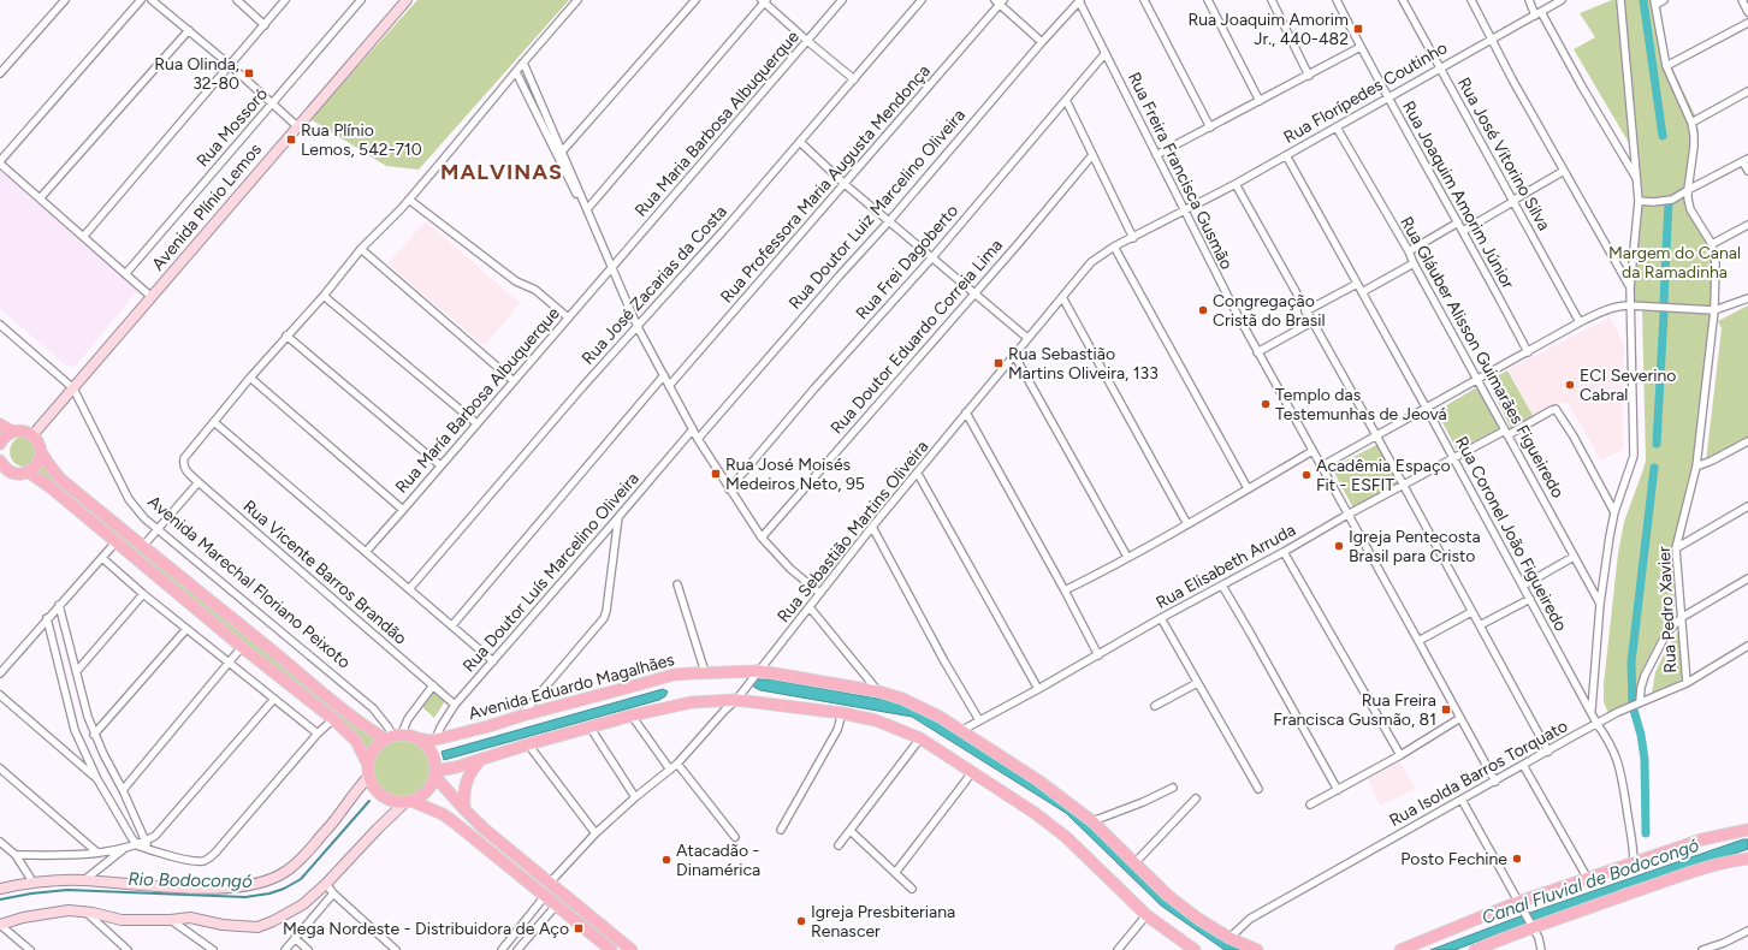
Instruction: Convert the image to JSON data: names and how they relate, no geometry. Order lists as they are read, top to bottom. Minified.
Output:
{"streets":{"main road":["Avenida Eduardo Magalhães"],"street":["Rua Florípedes Coutinho","Rua Maria Barbosa Albuquerque","Rua Mossoró","Rua José Vitorino Silva","Rua Freira Francisca Gusmão","Rua Professora Maria Augusta Mendonça","Rua Joaquim Amorim Júnior","Avenida Plínio Lemos","Rua Doutor Luiz Marcelino Oliveira","Rua Frei Dagoberto","Rua José Zacarias da Costa","Rua Doutor Eduardo Correia Lima","Rua Gláuber Alisson Guimarães Figueiredo","Rua María Barbosa Albuquerque","Rua Sebastião Martins Oliveira","Rua Coronel João Figueiredo","Rua Elisabeth Arruda","Rua Vicente Barros Brandão","Rua Doutor Luís Marcelino Oliveira","Avenida Marechal Floriano Peixoto","Rua Pedro Xavier","Rua Isolda Barros Torquato"]},"crossings":[["Rua Florípedes Coutinho","Rua José Vitorino Silva"],["Rua Florípedes Coutinho","Rua Freira Francisca Gusmão"],["Rua Florípedes Coutinho","Rua Joaquim Amorim Júnior"],["Rua Florípedes Coutinho","Rua Gláuber Alisson Guimarães Figueiredo"],["Rua Florípedes Coutinho","Rua Sebastião Martins Oliveira"],["Rua Florípedes Coutinho","Rua Coronel João Figueiredo"],["Rua Maria Barbosa Albuquerque","Rua María Barbosa Albuquerque"],["Rua Freira Francisca Gusmão","Rua Doutor Luiz Marcelino Oliveira"],["Rua Freira Francisca Gusmão","Rua Frei Dagoberto"],["Rua Freira Francisca Gusmão","Rua Sebastião Martins Oliveira"],["Rua Freira Francisca Gusmão","Rua Elisabeth Arruda"],["Rua Freira Francisca Gusmão","Rua Isolda Barros Torquato"],["Avenida Plínio Lemos","Avenida Marechal Floriano Peixoto"],["Rua Gláuber Alisson Guimarães Figueiredo","Rua Elisabeth Arruda"],["Rua Sebastião Martins Oliveira","Avenida Eduardo Magalhães"],["Rua Coronel João Figueiredo","Rua Elisabeth Arruda"],["Rua Coronel João Figueiredo","Rua Isolda Barros Torquato"],["Rua Elisabeth Arruda","Avenida Eduardo Magalhães"],["Rua Vicente Barros Brandão","Rua Doutor Luís Marcelino Oliveira"],["Rua Doutor Luís Marcelino Oliveira","Avenida Eduardo Magalhães"],["Avenida Marechal Floriano Peixoto","Avenida Eduardo Magalhães"],["Rua Pedro Xavier","Rua Isolda Barros Torquato"],["Avenida Eduardo Magalhães","Rua Isolda Barros Torquato"]],"districts":["MALVINAS"],"water":["Rio Bodocongó","Canal Fluvial de Bodocongó"],"parks":["Margem do Canal da Ramadinha"],"places":{"transit":["Rua Joaquim Amorim Jr., 440-482","Rua Olinda, 32-80","Rua Plínio Lemos, 542-710","Rua Sebastião Martins Oliveira, 133","Rua José Moisés Medeiros Neto, 95","Rua Freira Francisca Gusmão, 81","Mega Nordeste - Distribuidora de Aço"],"other":["Congregação Cristã do Brasil","ECI Severino Cabral","Templo das Testemunhas de Jeová","Acadêmia Espaço Fit - ESFIT","Igreja Pentecosta Brasil para Cristo","Posto Fechine","Atacadão - Dinamérica","Igreja Presbiteriana Renascer"]}}
